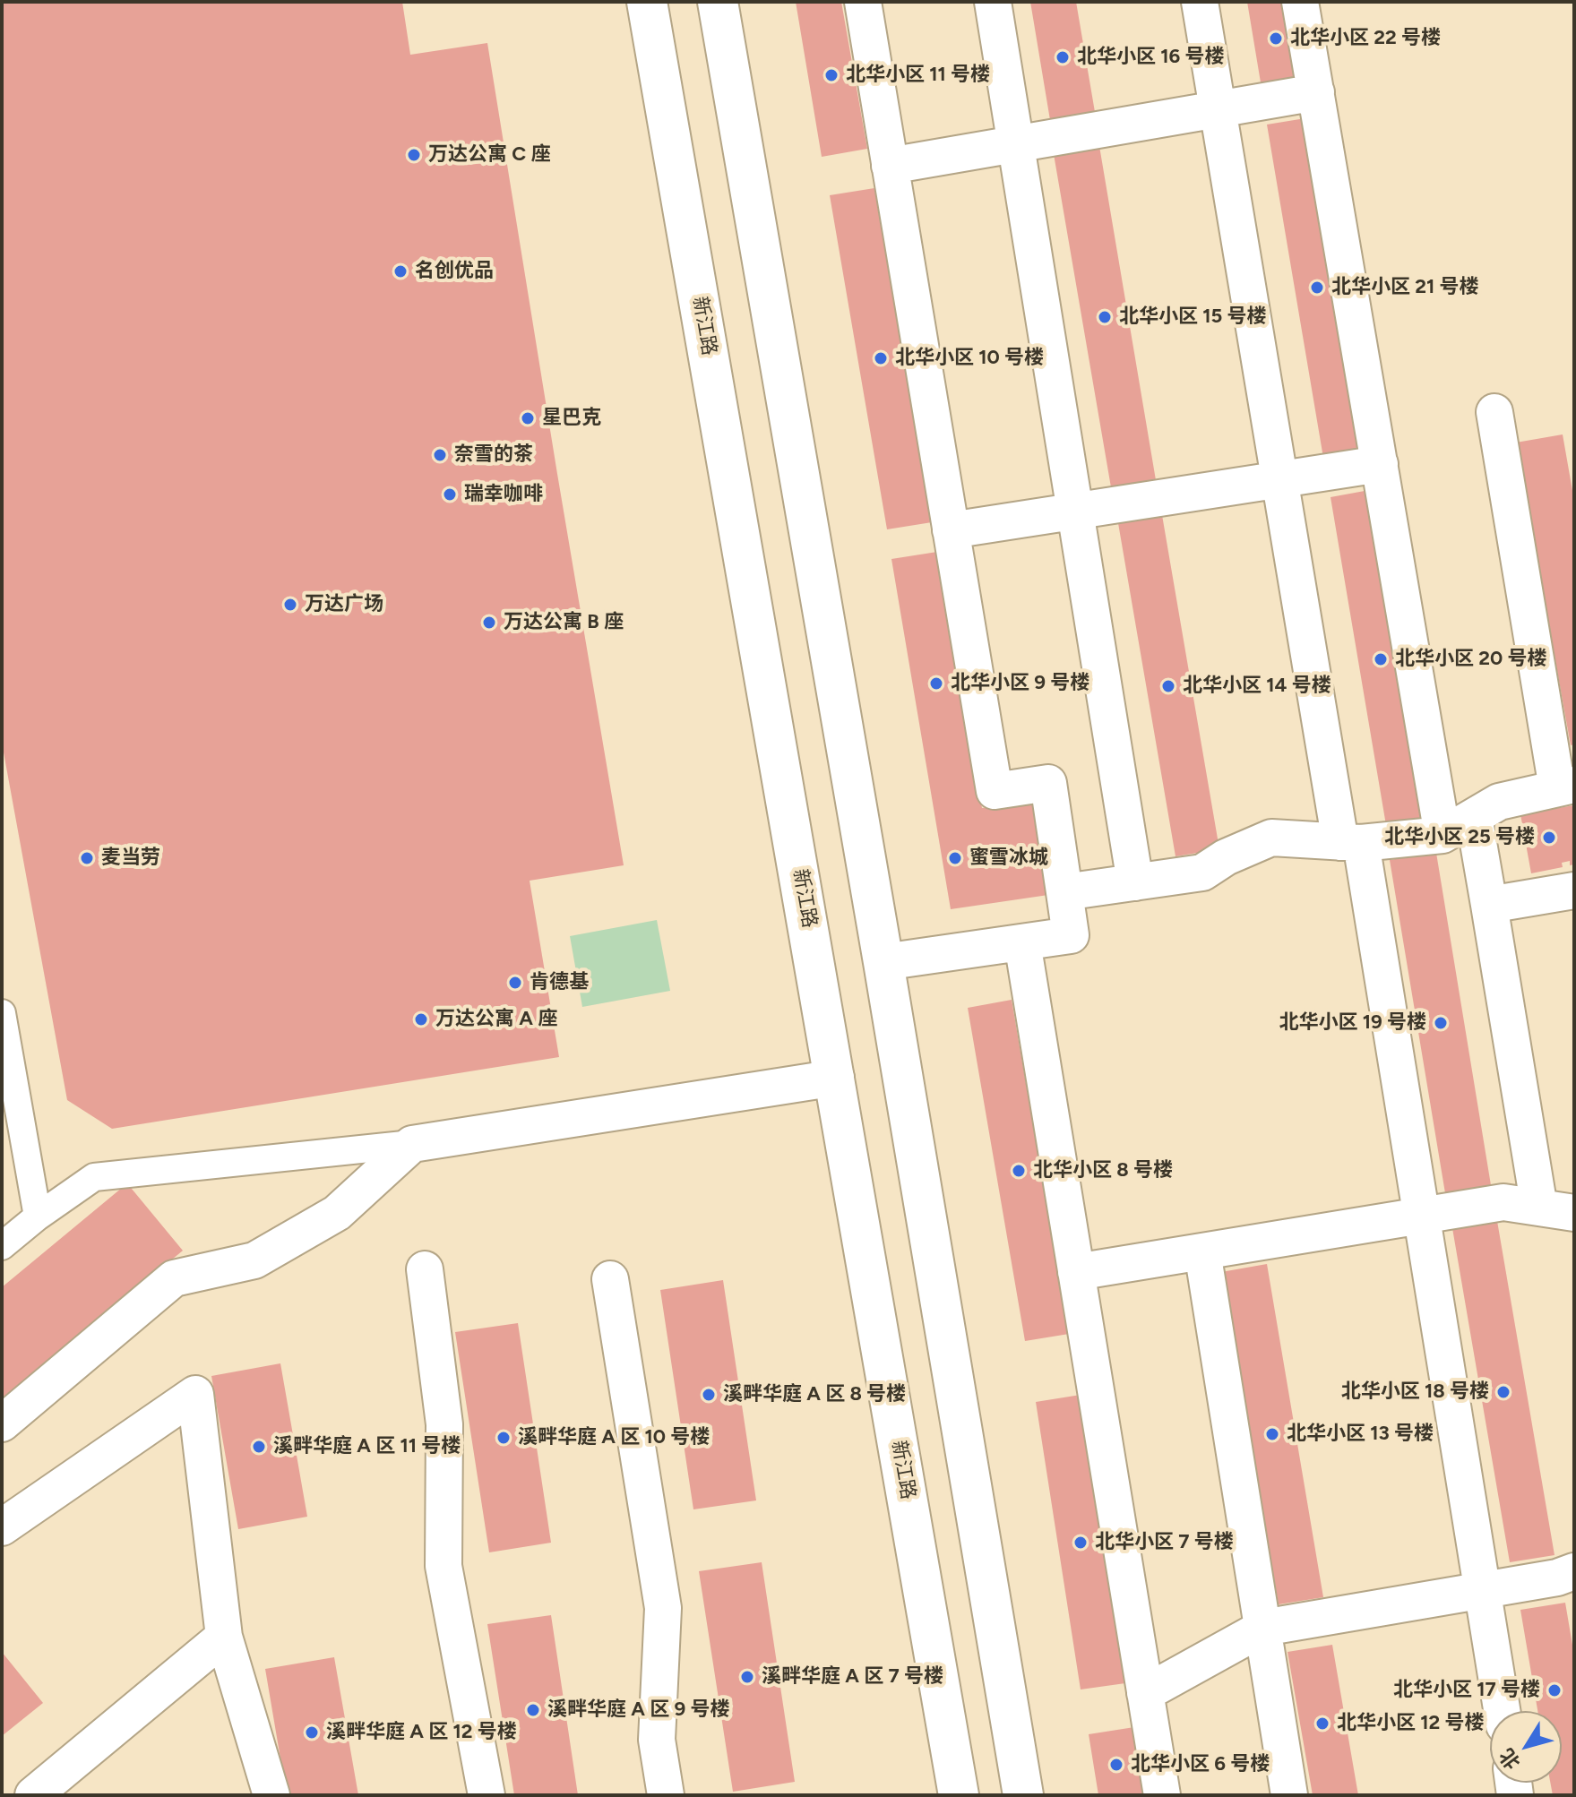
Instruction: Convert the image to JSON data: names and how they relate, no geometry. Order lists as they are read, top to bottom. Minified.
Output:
{"streets":{"main road":["新江路"]},"places":["北华小区 22 号楼","北华小区 16 号楼","北华小区 11 号楼","万达公寓 C 座","名创优品","北华小区 21 号楼","北华小区 15 号楼","北华小区 10 号楼","星巴克","奈雪的茶","瑞幸咖啡","万达广场","万达公寓 B 座","北华小区 20 号楼","北华小区 9 号楼","北华小区 14 号楼","北华小区 25 号楼","麦当劳","蜜雪冰城","肯德基","万达公寓 A 座","北华小区 19 号楼","北华小区 8 号楼","北华小区 18 号楼","溪畔华庭 A 区 8 号楼","北华小区 13 号楼","溪畔华庭 A 区 10 号楼","溪畔华庭 A 区 11 号楼","北华小区 7 号楼","溪畔华庭 A 区 7 号楼","北华小区 17 号楼","溪畔华庭 A 区 9 号楼","北华小区 12 号楼","溪畔华庭 A 区 12 号楼","北华小区 6 号楼"],"north":"bottom left"}
